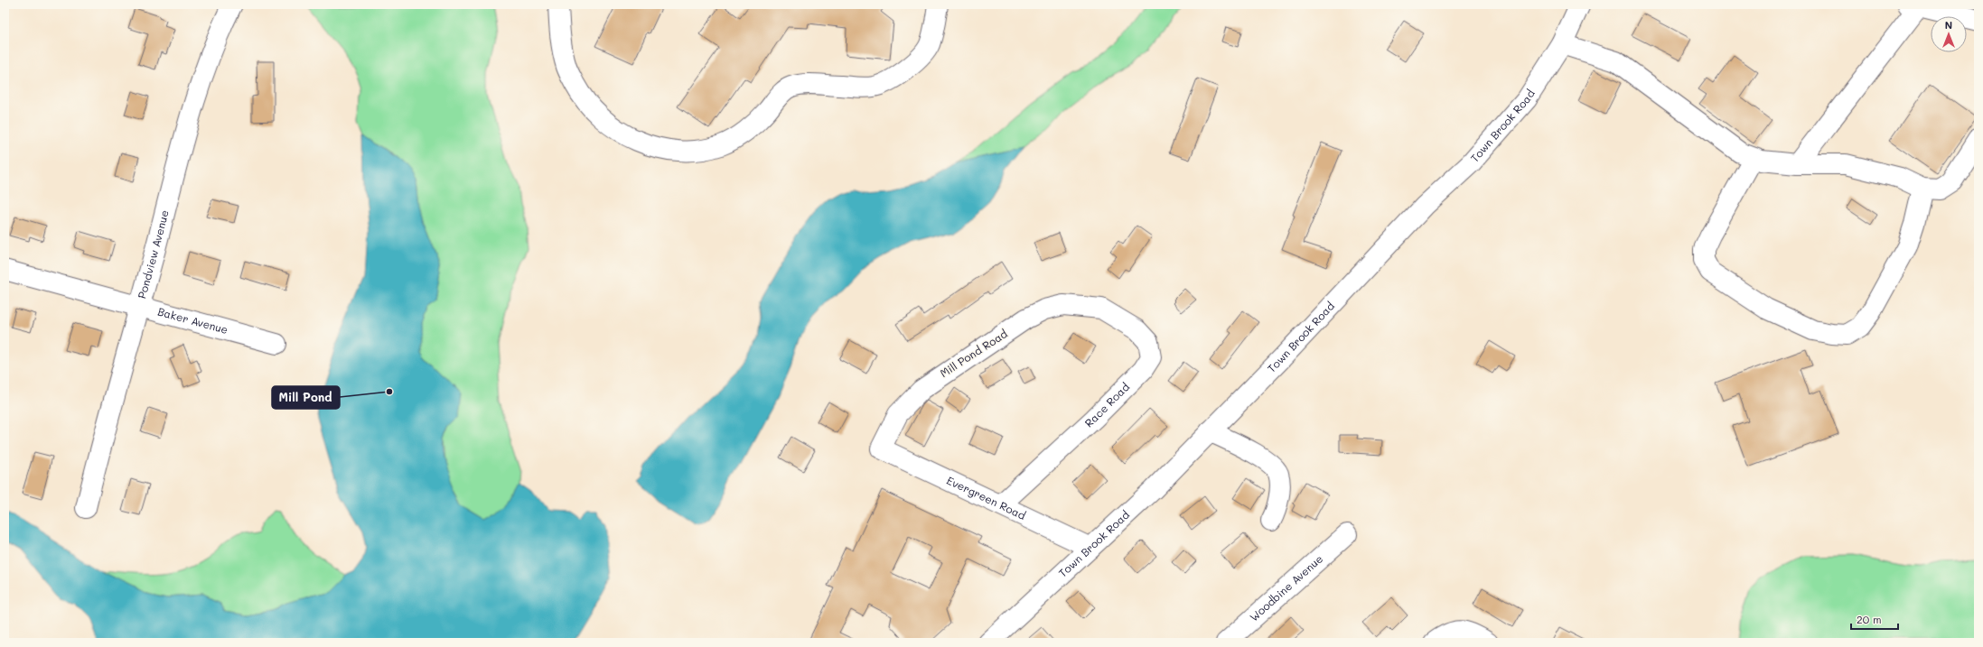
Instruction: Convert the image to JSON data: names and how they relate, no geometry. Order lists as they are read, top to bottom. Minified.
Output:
{"streets":{"street":["Town Brook Road","Pondview Avenue","Baker Avenue","Mill Pond Road","Race Road","Evergreen Road","Woodbine Avenue"]},"crossings":[["Town Brook Road","Evergreen Road"],["Pondview Avenue","Baker Avenue"],["Mill Pond Road","Race Road"],["Mill Pond Road","Evergreen Road"],["Race Road","Evergreen Road"]],"places":["Mill Pond"],"scale_bar":"20 m","north":"top"}
